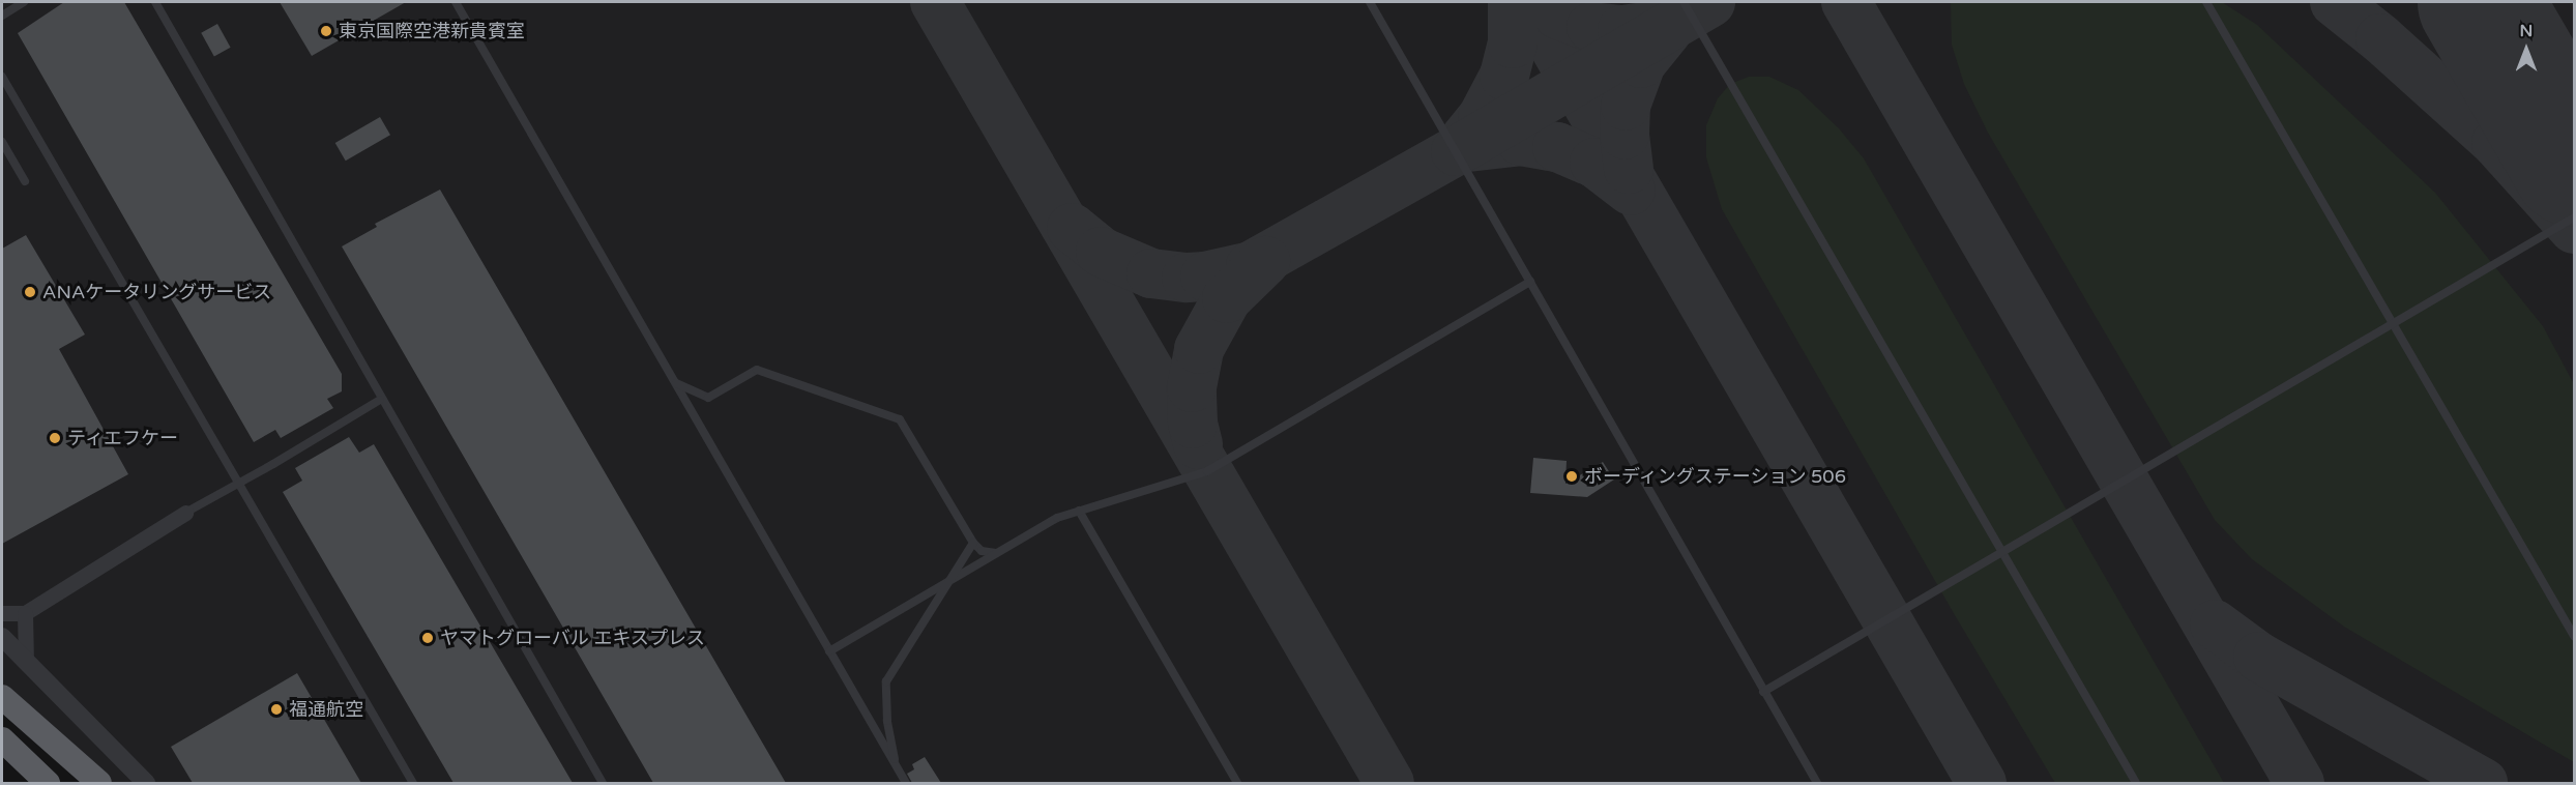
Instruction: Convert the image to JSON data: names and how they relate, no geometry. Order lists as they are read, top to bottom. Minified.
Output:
{"places":["東京国際空港新貴賓室","ANAケータリングサービス","ティエフケー","ボーディングステーション 506","ヤマトグローバル エキスプレス","福通航空"],"north":"top"}
